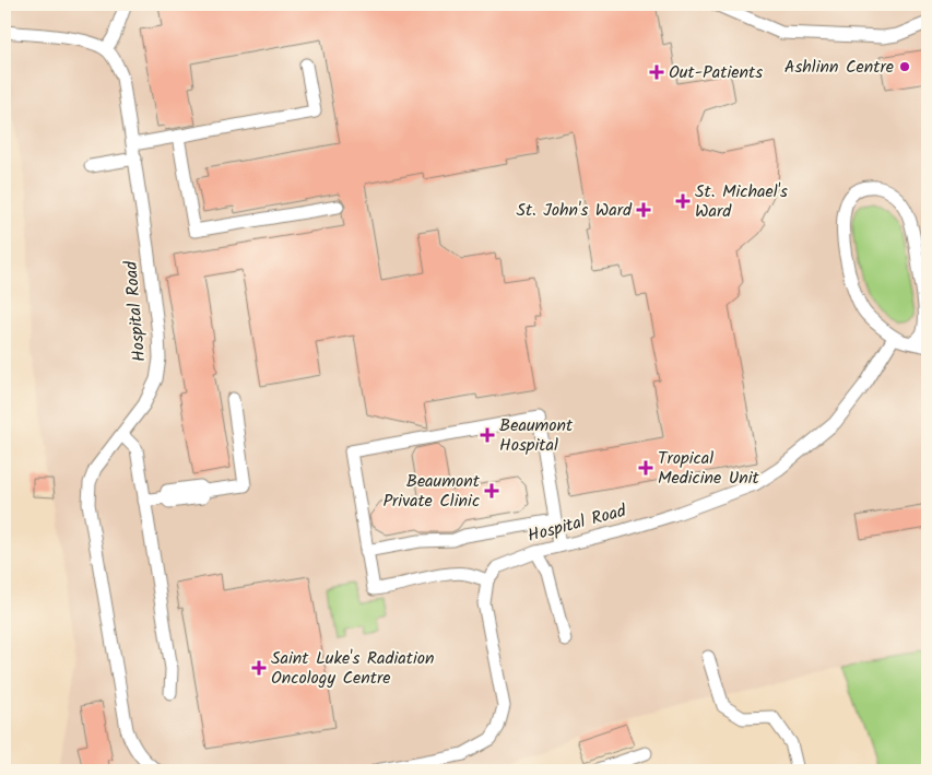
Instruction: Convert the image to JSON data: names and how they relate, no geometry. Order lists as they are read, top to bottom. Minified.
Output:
{"streets":{"lane":["Hospital Road"]},"places":{"other":["Ashlinn Centre"],"health":["Out-Patients","St. Michael's Ward","St. John's Ward","Beaumont Hospital","Tropical Medicine Unit","Beaumont Private Clinic","Saint Luke's Radiation Oncology Centre"]}}
